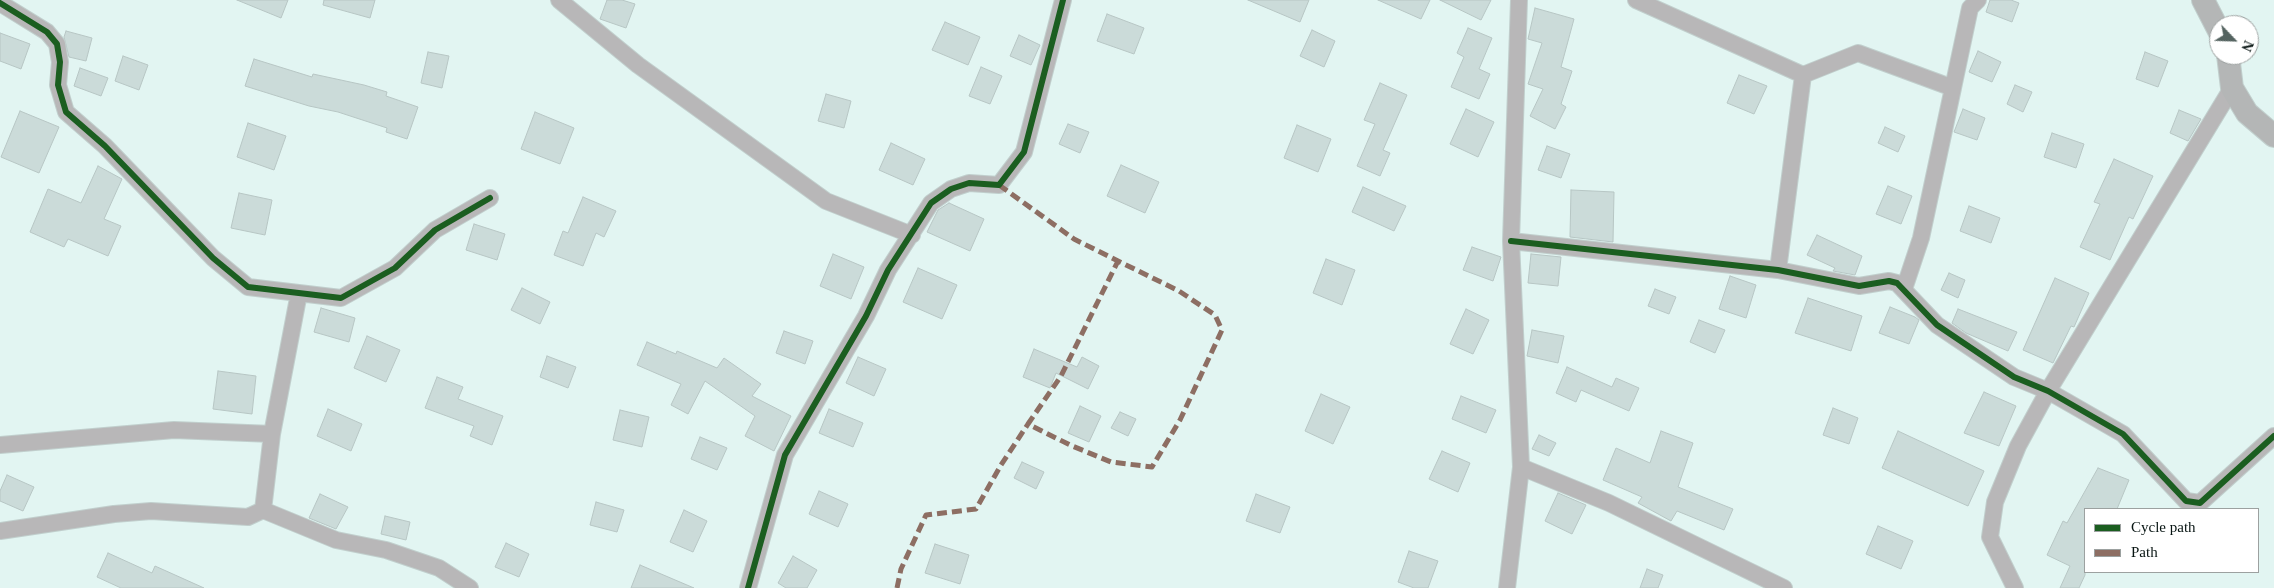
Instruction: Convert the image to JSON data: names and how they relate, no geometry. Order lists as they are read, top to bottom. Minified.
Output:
{"legend":["Cycle path","Path"],"north":"bottom right"}
